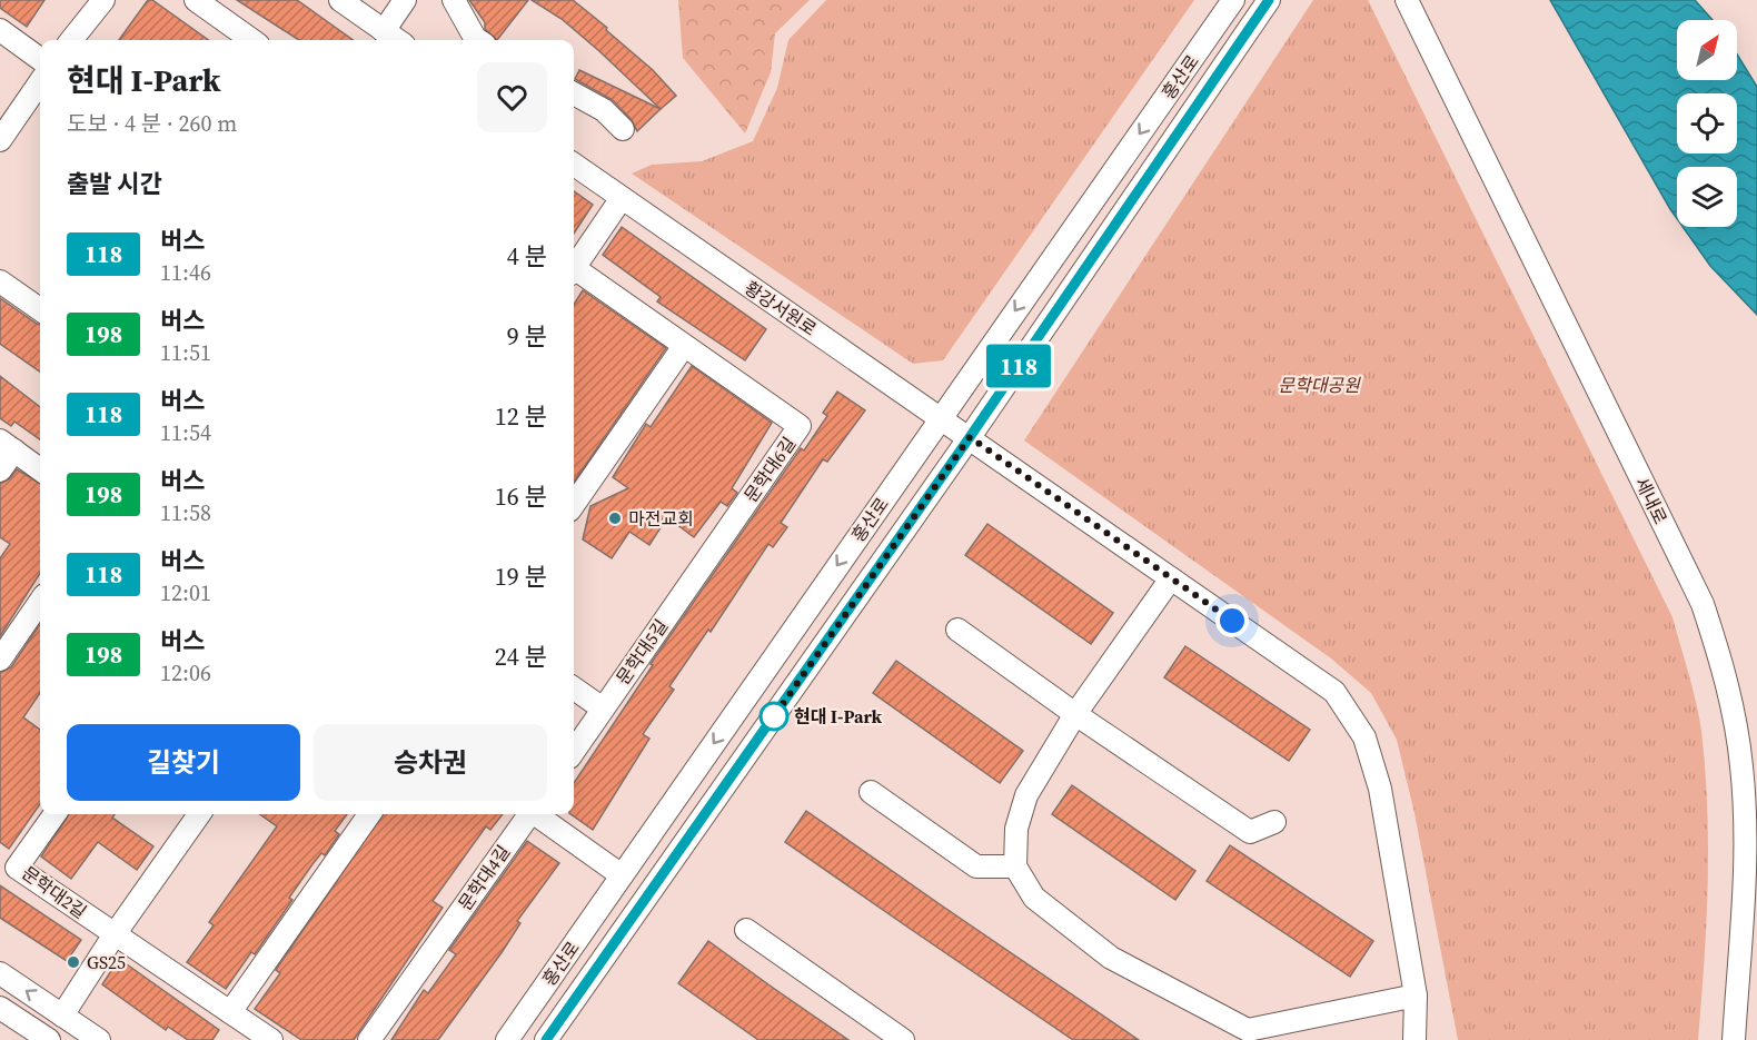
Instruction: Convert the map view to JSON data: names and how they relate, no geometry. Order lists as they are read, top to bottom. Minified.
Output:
{"streets":{"street":["홍산로","황강서원로","문학대6길","세내로","문학대5길","문학대4길","문학대2길"]},"crossings":[["홍산로","황강서원로"],["문학대6길","문학대5길"]],"parks":["문학대공원"],"places":["마전교회","현대 I-Park","GS25"],"lines":["bus line 118"],"north":"top right","page":{"on_map":"118","heading":[["현대 I-Park","도보 · 4 분 · 260 m"],"출발 시간"],"list":[{"mark":"118","name":"버스","note":"11:46","value":"4 분"},{"mark":"198","name":"버스","note":"11:51","value":"9 분"},{"mark":"118","name":"버스","note":"11:54","value":"12 분"},{"mark":"198","name":"버스","note":"11:58","value":"16 분"},{"mark":"118","name":"버스","note":"12:01","value":"19 분"},{"mark":"198","name":"버스","note":"12:06","value":"24 분"}],"buttons":["길찾기","승차권"]}}
